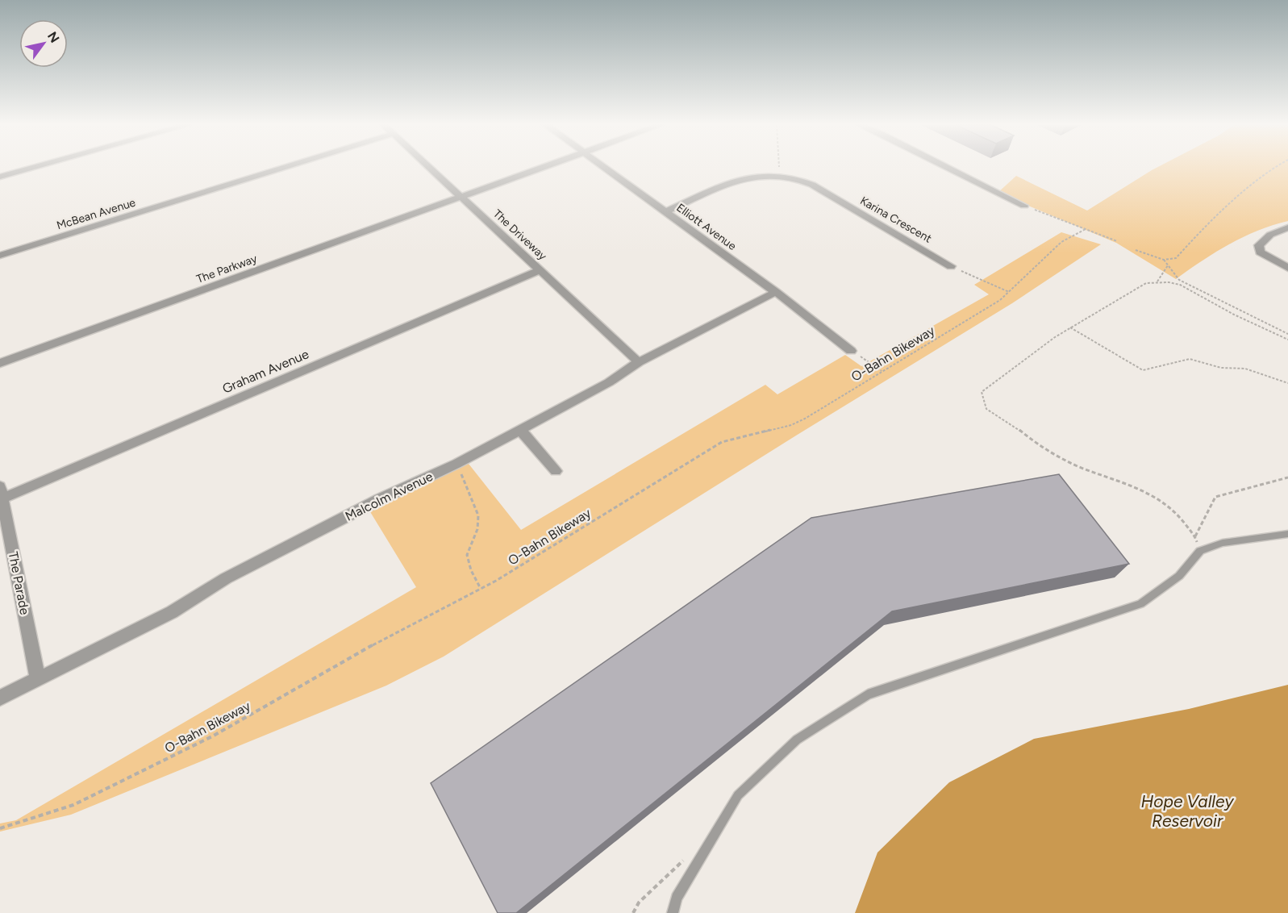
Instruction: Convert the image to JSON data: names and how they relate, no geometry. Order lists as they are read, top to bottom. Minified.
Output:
{"streets":{"street":["McBean Avenue","Karina Crescent","Elliott Avenue","The Driveway","The Parkway","Graham Avenue","Malcolm Avenue","The Parade"],"path":["O-Bahn Bikeway"]},"crossings":[["Karina Crescent","Elliott Avenue"],["Elliott Avenue","Malcolm Avenue"],["The Driveway","The Parkway"],["The Driveway","Graham Avenue"],["The Driveway","Malcolm Avenue"],["Graham Avenue","The Parade"],["Malcolm Avenue","The Parade"]],"water":["Hope Valley Reservoir"],"north":"top right"}
